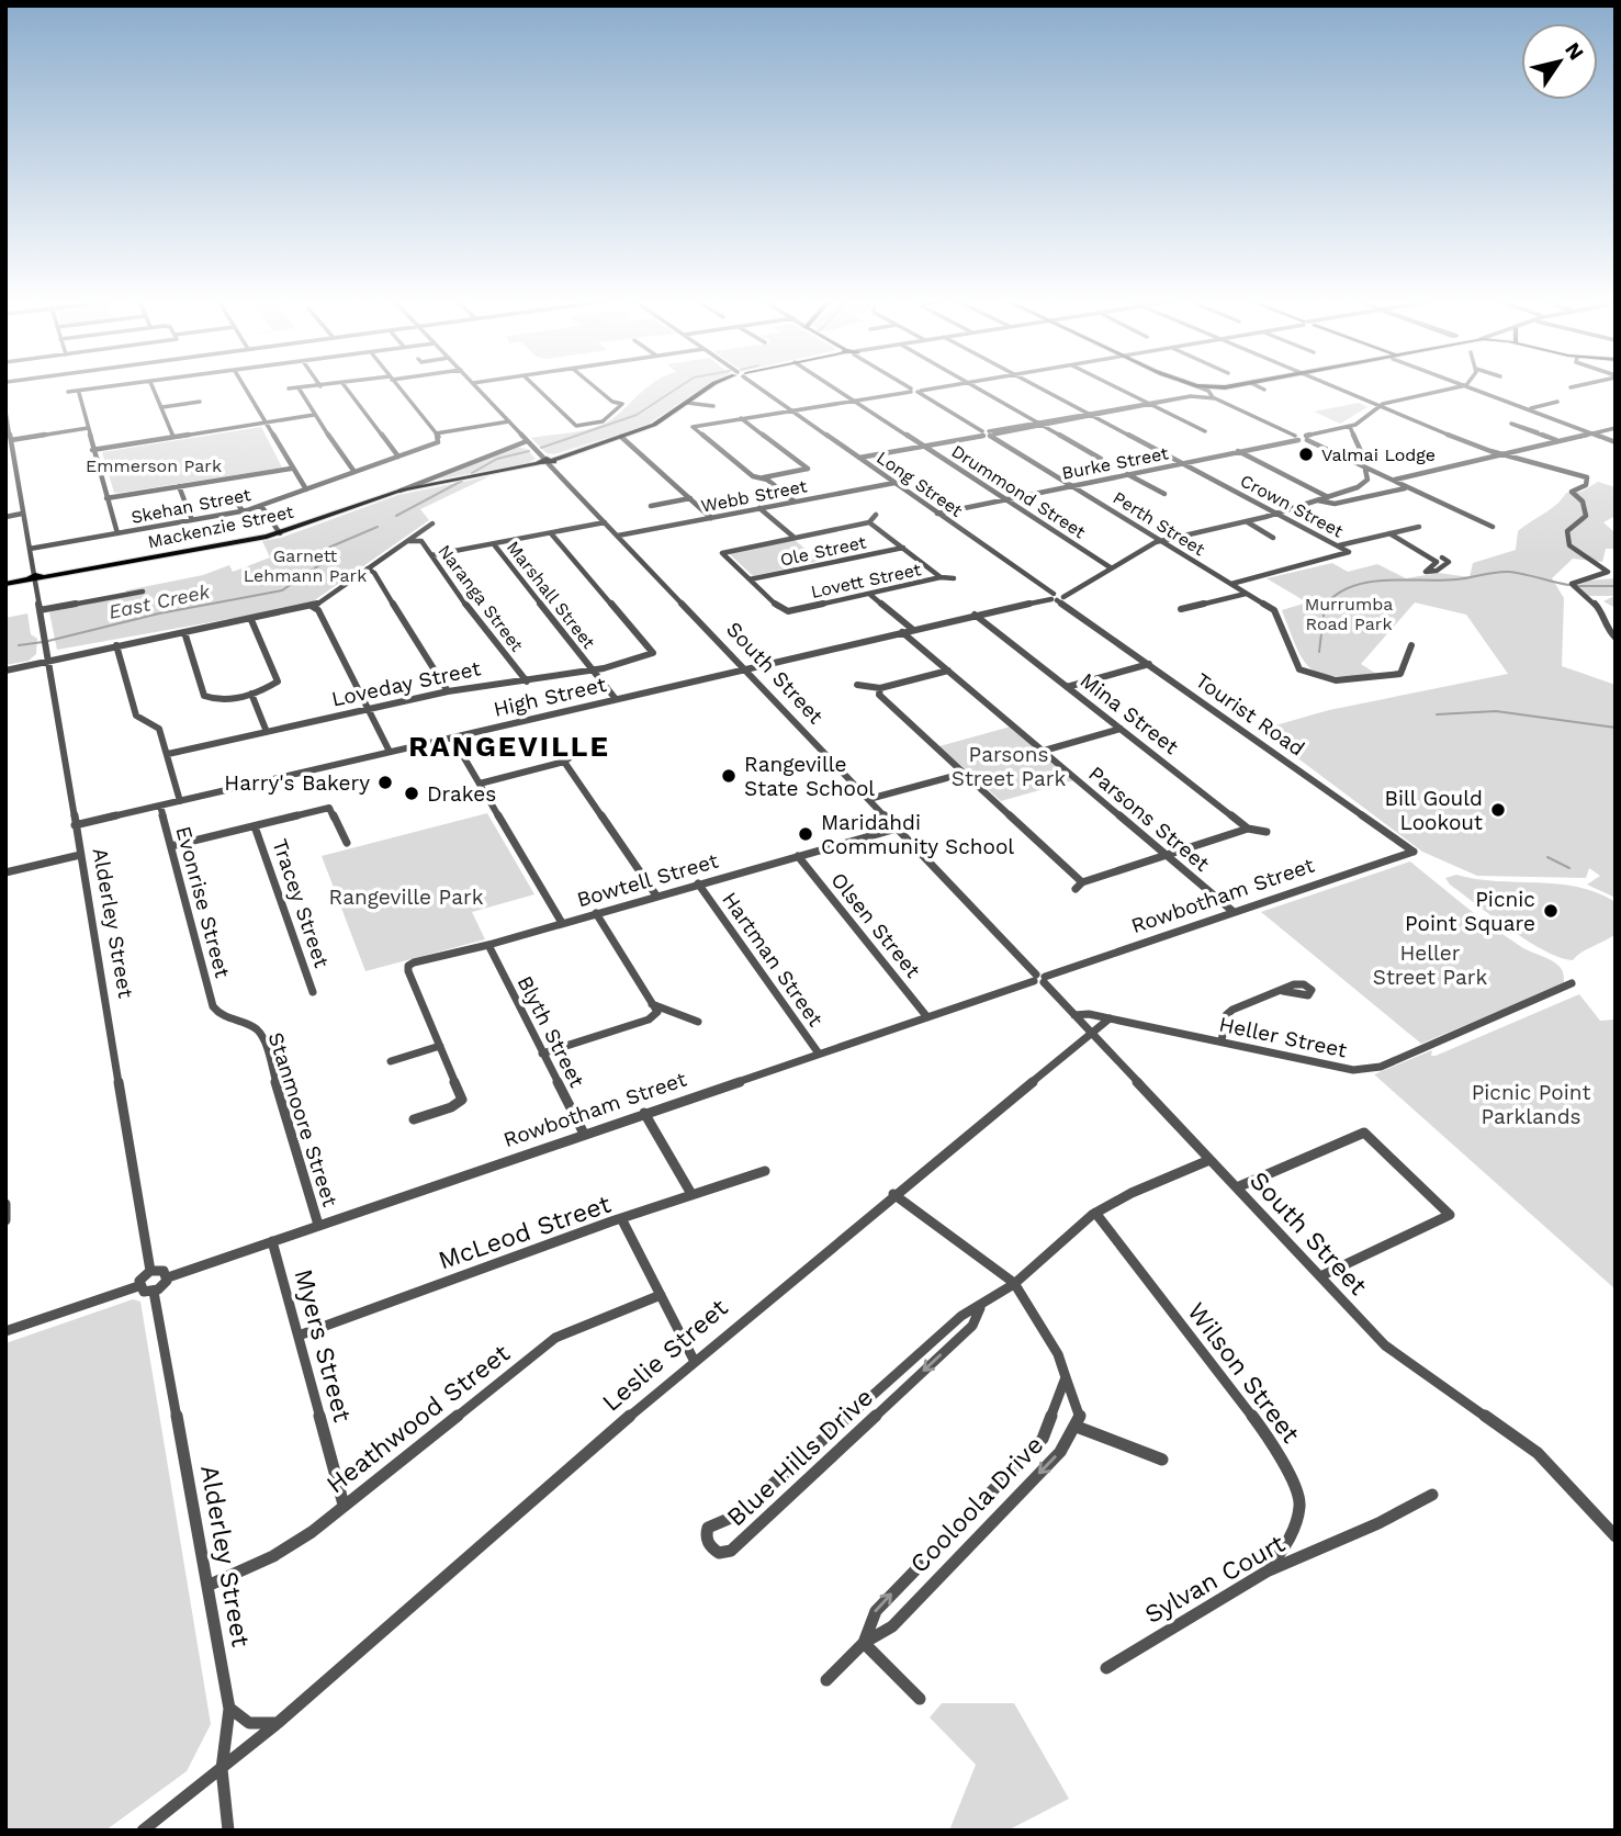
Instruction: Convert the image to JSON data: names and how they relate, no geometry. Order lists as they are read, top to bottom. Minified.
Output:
{"streets":{"main road":["Mackenzie Street"],"street":["Burke Street","Long Street","Drummond Street","Webb Street","Skehan Street","Crown Street","Perth Street","Ole Street","Lovett Street","Marshall Street","Naranga Street","South Street","Loveday Street","High Street","Mina Street","Tourist Road","Parsons Street","Bowtell Street","Rowbotham Street","Evonrise Street","Tracey Street","Alderley Street","Olsen Street","Hartman Street","Blyth Street","Heller Street","Stanmoore Street","McLeod Street","Myers Street","Leslie Street","Wilson Street","Heathwood Street","Blue Hills Drive","Cooloola Drive","Sylvan Court"]},"crossings":[["Burke Street","Long Street"],["Burke Street","Drummond Street"],["Burke Street","Crown Street"],["Burke Street","Perth Street"],["Long Street","Webb Street"],["Long Street","High Street"],["Long Street","Tourist Road"],["Webb Street","South Street"],["Skehan Street","Alderley Street"],["Crown Street","Perth Street"],["Mackenzie Street","South Street"],["Mackenzie Street","Alderley Street"],["Ole Street","Lovett Street"],["Marshall Street","Loveday Street"],["Marshall Street","High Street"],["Naranga Street","Loveday Street"],["South Street","High Street"],["South Street","Bowtell Street"],["South Street","Rowbotham Street"],["South Street","Heller Street"],["South Street","Leslie Street"],["South Street","Blue Hills Drive"],["High Street","Mina Street"],["High Street","Tourist Road"],["High Street","Parsons Street"],["High Street","Evonrise Street"],["High Street","Alderley Street"],["Tourist Road","Rowbotham Street"],["Parsons Street","Rowbotham Street"],["Bowtell Street","Olsen Street"],["Bowtell Street","Hartman Street"],["Bowtell Street","Blyth Street"],["Rowbotham Street","Alderley Street"],["Rowbotham Street","Olsen Street"],["Rowbotham Street","Hartman Street"],["Rowbotham Street","Blyth Street"],["Rowbotham Street","Stanmoore Street"],["Rowbotham Street","Myers Street"],["Evonrise Street","Stanmoore Street"],["Alderley Street","Leslie Street"],["Alderley Street","Heathwood Street"],["McLeod Street","Myers Street"],["Myers Street","Heathwood Street"],["Wilson Street","Blue Hills Drive"],["Wilson Street","Sylvan Court"]],"districts":["RANGEVILLE"],"water":["East Creek"],"parks":["Emmerson Park","Garnett Lehmann Park","Murrumba Road Park","Parsons Street Park","Rangeville Park","Heller Street Park","Picnic Point Parklands"],"places":["Valmai Lodge","Rangeville State School","Harry's Bakery","Drakes","Bill Gould Lookout","Maridahdi Community School","Picnic Point Square"],"north":"top right"}
